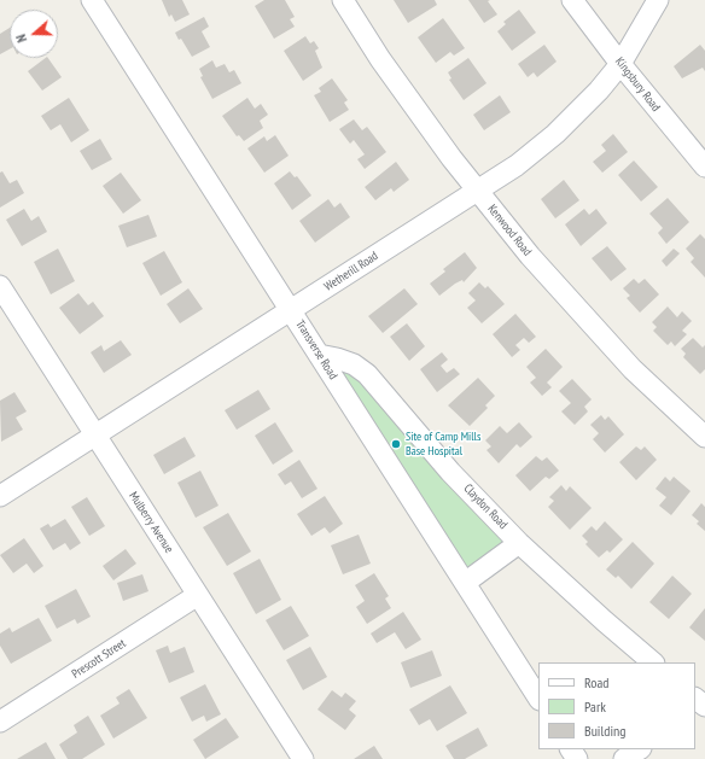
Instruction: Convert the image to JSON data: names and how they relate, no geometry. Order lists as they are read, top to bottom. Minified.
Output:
{"streets":{"street":["Kingsbury Road","Kenwood Road","Wetherill Road","Transverse Road","Claydon Road","Mulberry Avenue","Prescott Street"]},"crossings":[["Kingsbury Road","Wetherill Road"],["Kenwood Road","Wetherill Road"],["Wetherill Road","Transverse Road"],["Wetherill Road","Mulberry Avenue"],["Transverse Road","Claydon Road"],["Mulberry Avenue","Prescott Street"]],"places":["Site of Camp Mills Base Hospital"],"legend":["Road","Park","Building"],"north":"left"}
